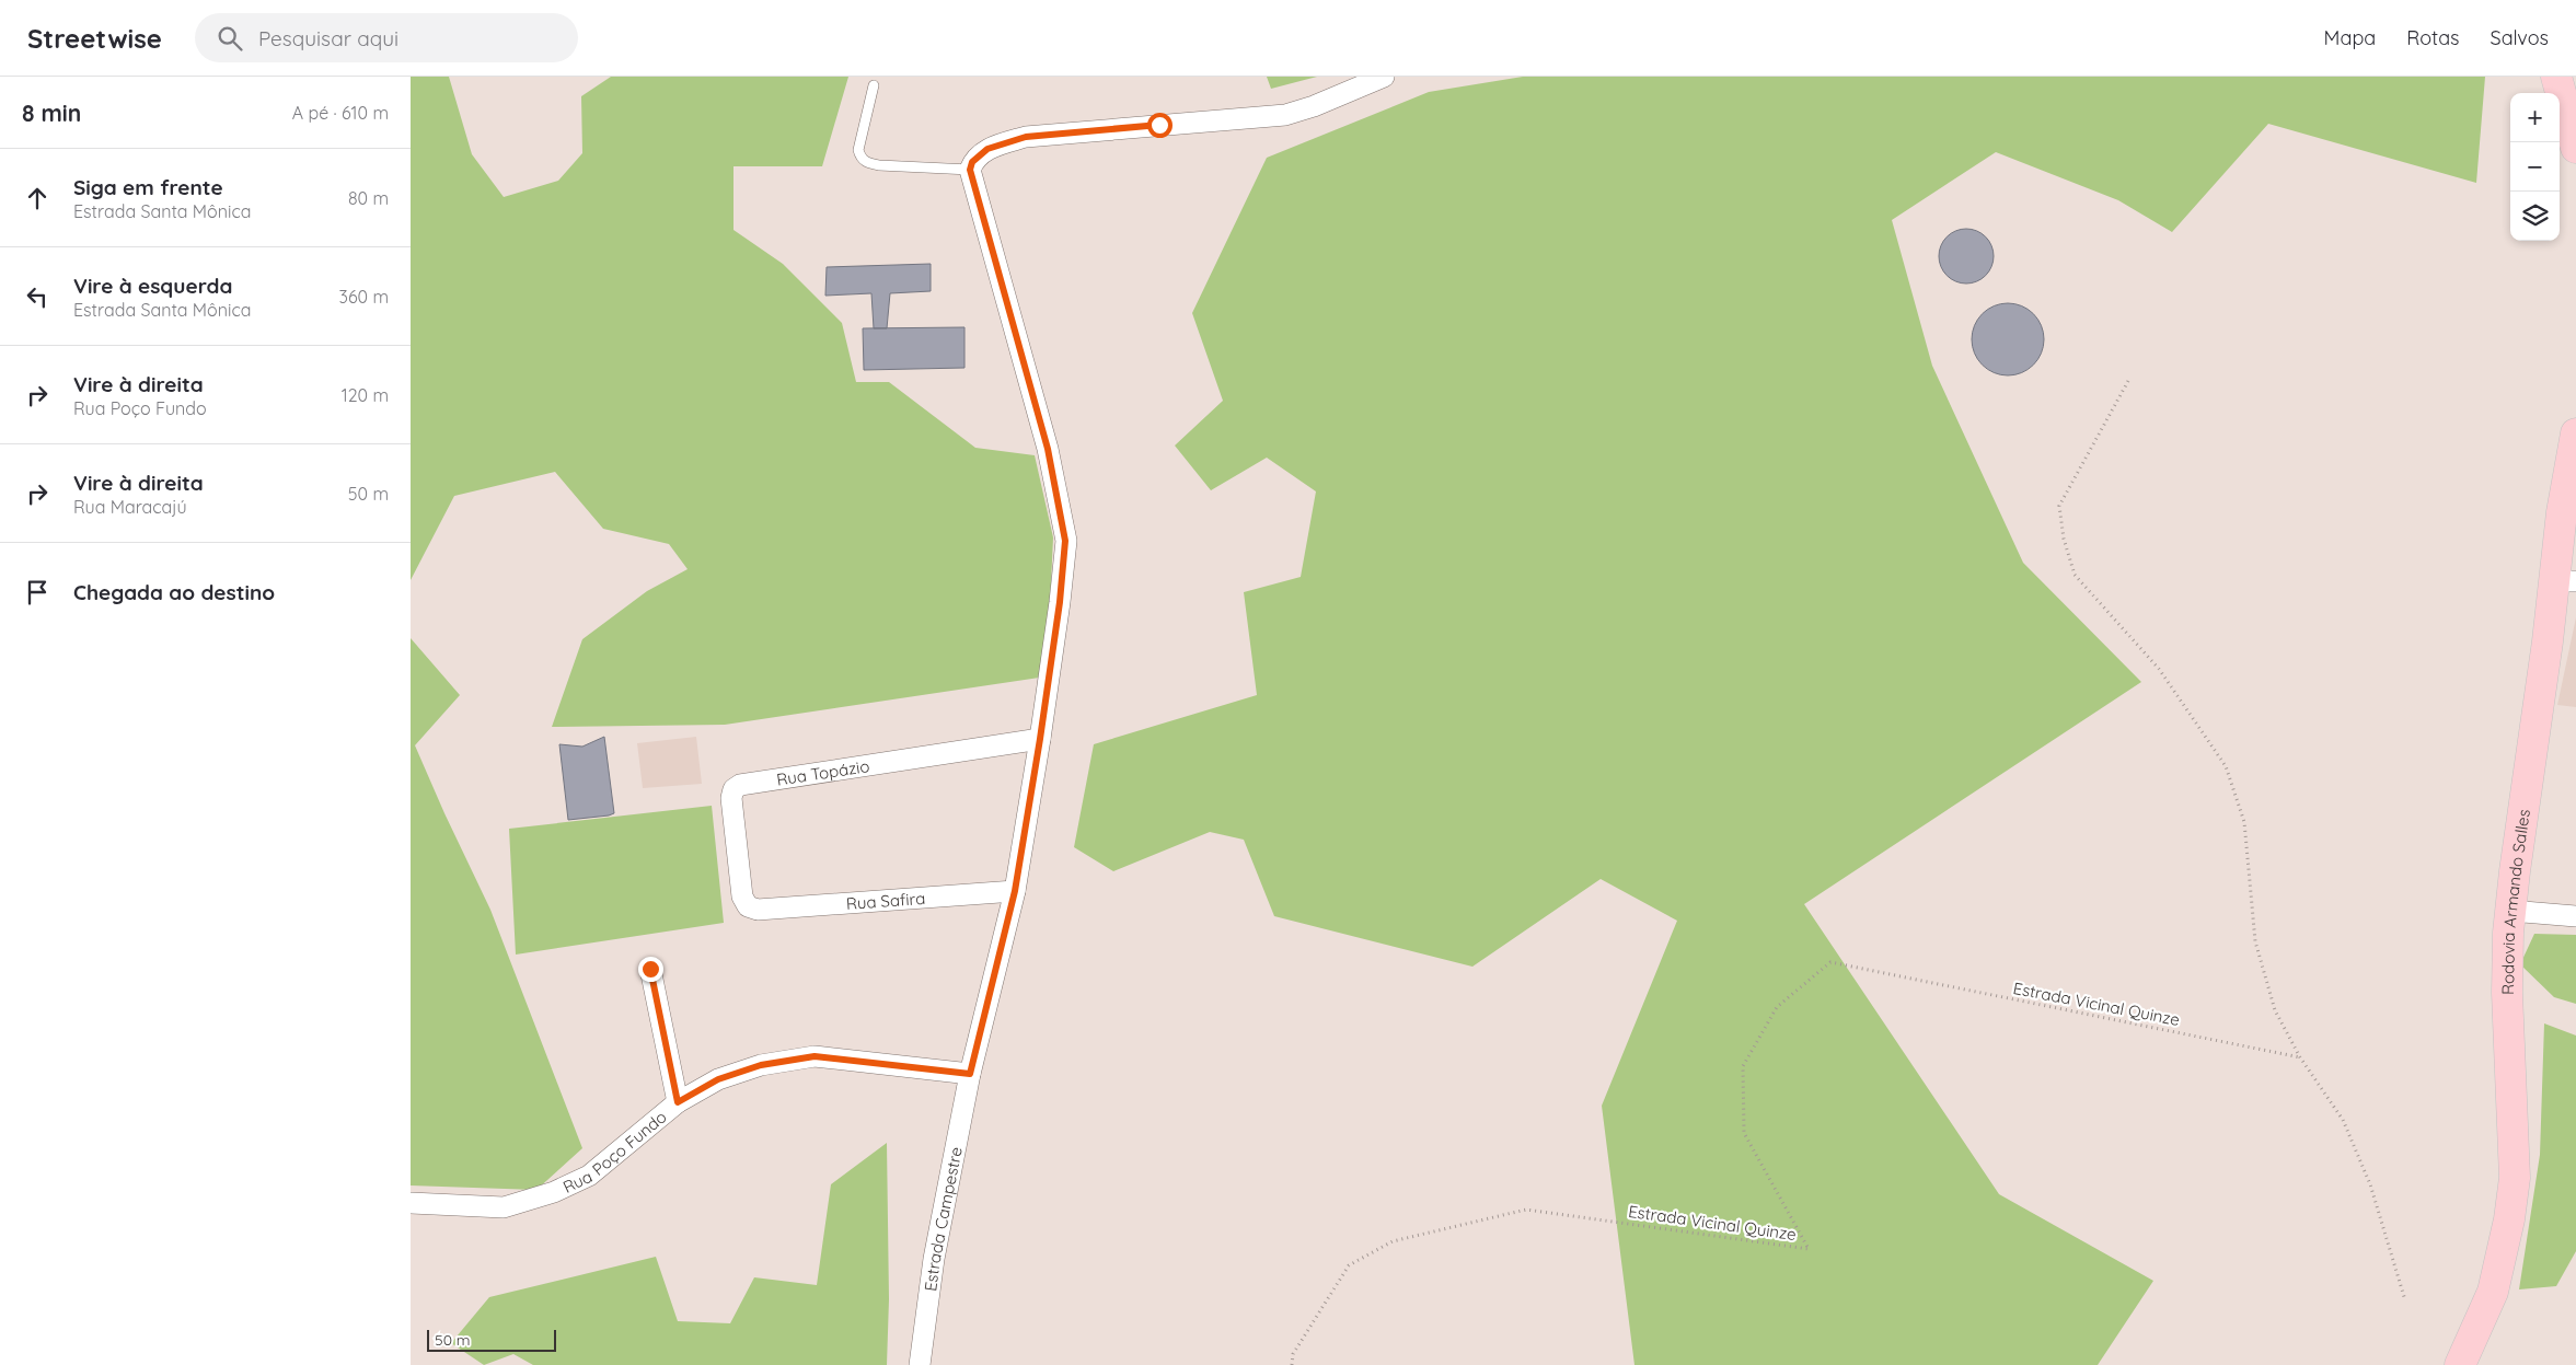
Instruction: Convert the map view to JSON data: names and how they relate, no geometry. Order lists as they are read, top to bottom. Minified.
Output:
{"streets":{"main road":["Rodovia Armando Salles"],"street":["Rua Topázio","Rua Safira","Rua Poço Fundo","Estrada Campestre"],"path":["Estrada Vicinal Quinze"]},"crossings":[["Rua Topázio","Rua Safira"],["Rua Topázio","Estrada Campestre"],["Rua Safira","Estrada Campestre"],["Rua Poço Fundo","Estrada Campestre"]],"scale_bar":"50 m","page":{"header":"Streetwise","search":"Pesquisar aqui","nav":["Mapa","Rotas","Salvos"],"heading":["8 min","A pé · 610 m"],"map_buttons":["+","−"],"list":[["Siga em frente","Estrada Santa Mônica","80 m"],["Vire à esquerda","Estrada Santa Mônica","360 m"],["Vire à direita","Rua Poço Fundo","120 m"],["Vire à direita","Rua Maracajú","50 m"],"Chegada ao destino"],"scale":"50 m"}}
